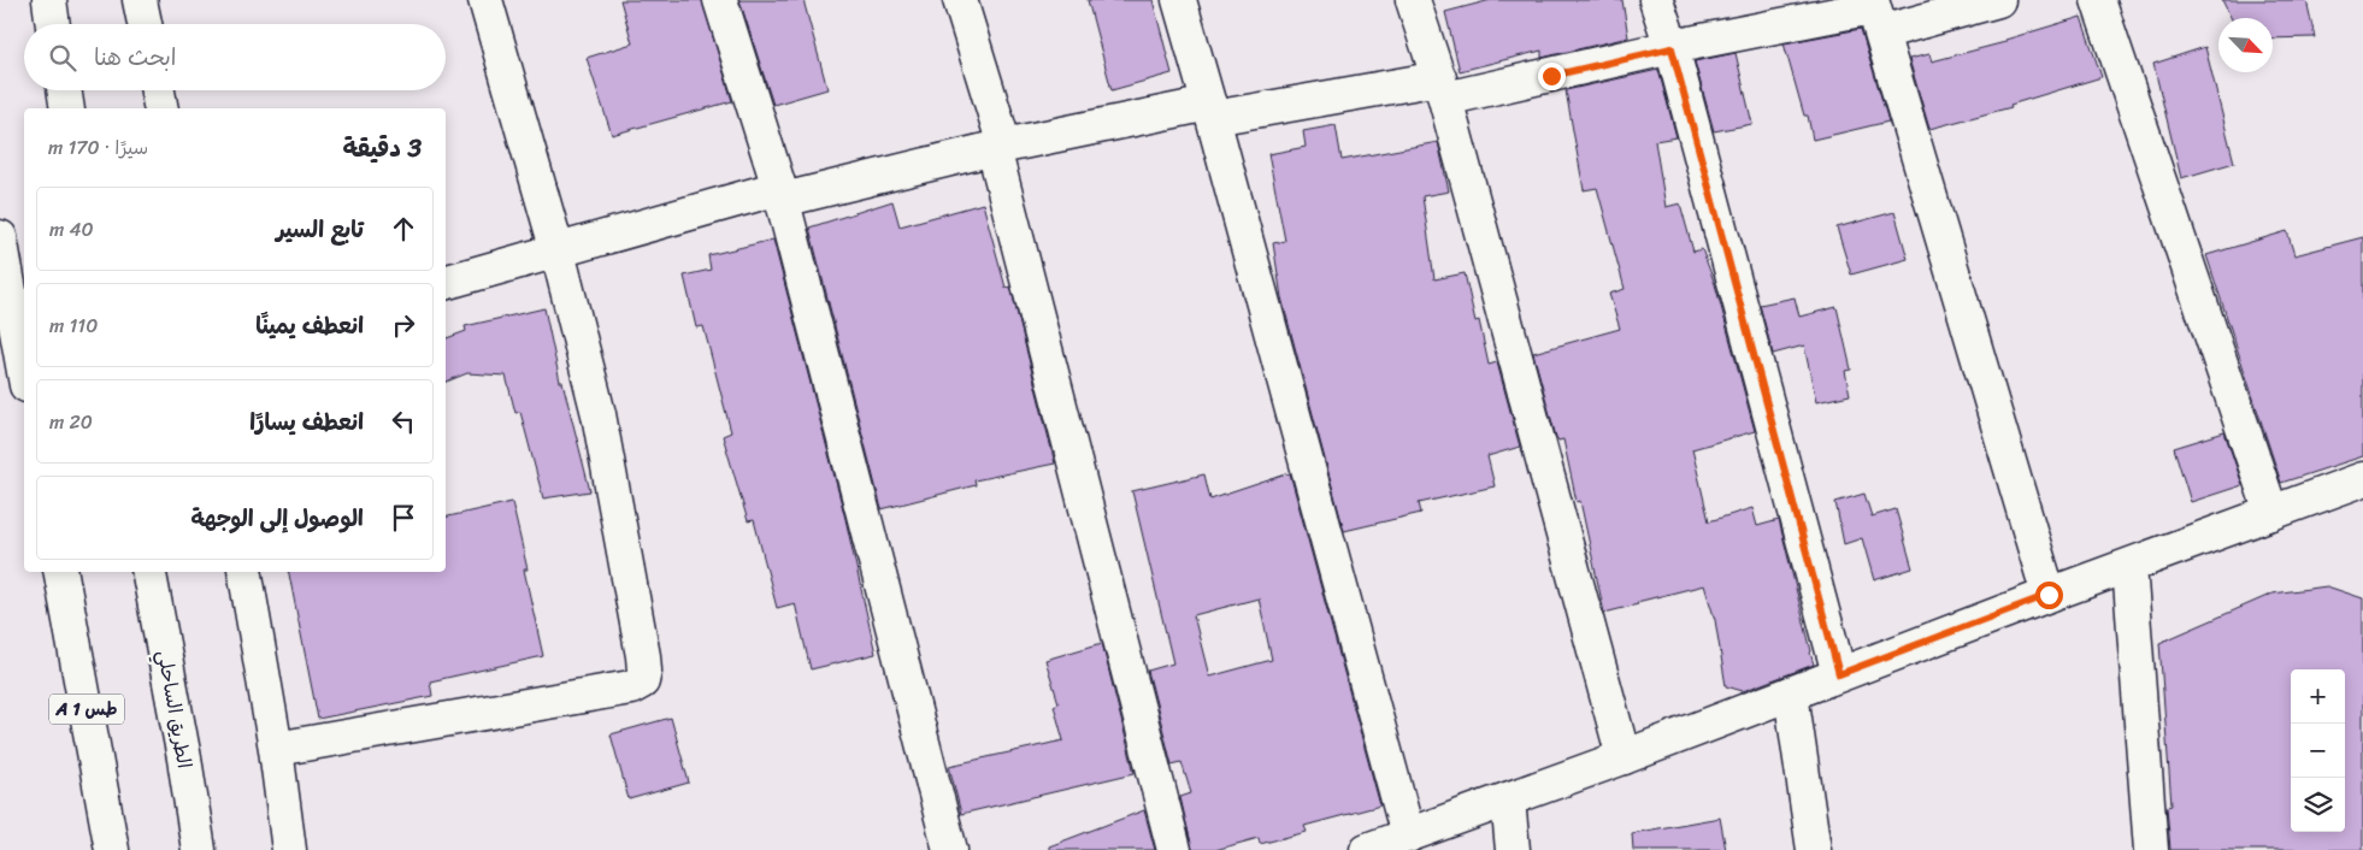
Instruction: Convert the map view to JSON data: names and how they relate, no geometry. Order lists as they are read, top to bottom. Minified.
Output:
{"streets":{"main road":["A 1 طس","الطريق الساحلي"]},"north":"bottom right","page":{"search":"ابحث هنا","heading":["3 دقيقة","سيرًا · 170 m"],"list":[["تابع السير","40 m"],["انعطف يمينًا","110 m"],["انعطف يسارًا","20 m"],"الوصول إلى الوجهة"],"map_buttons":["+","−"]}}
